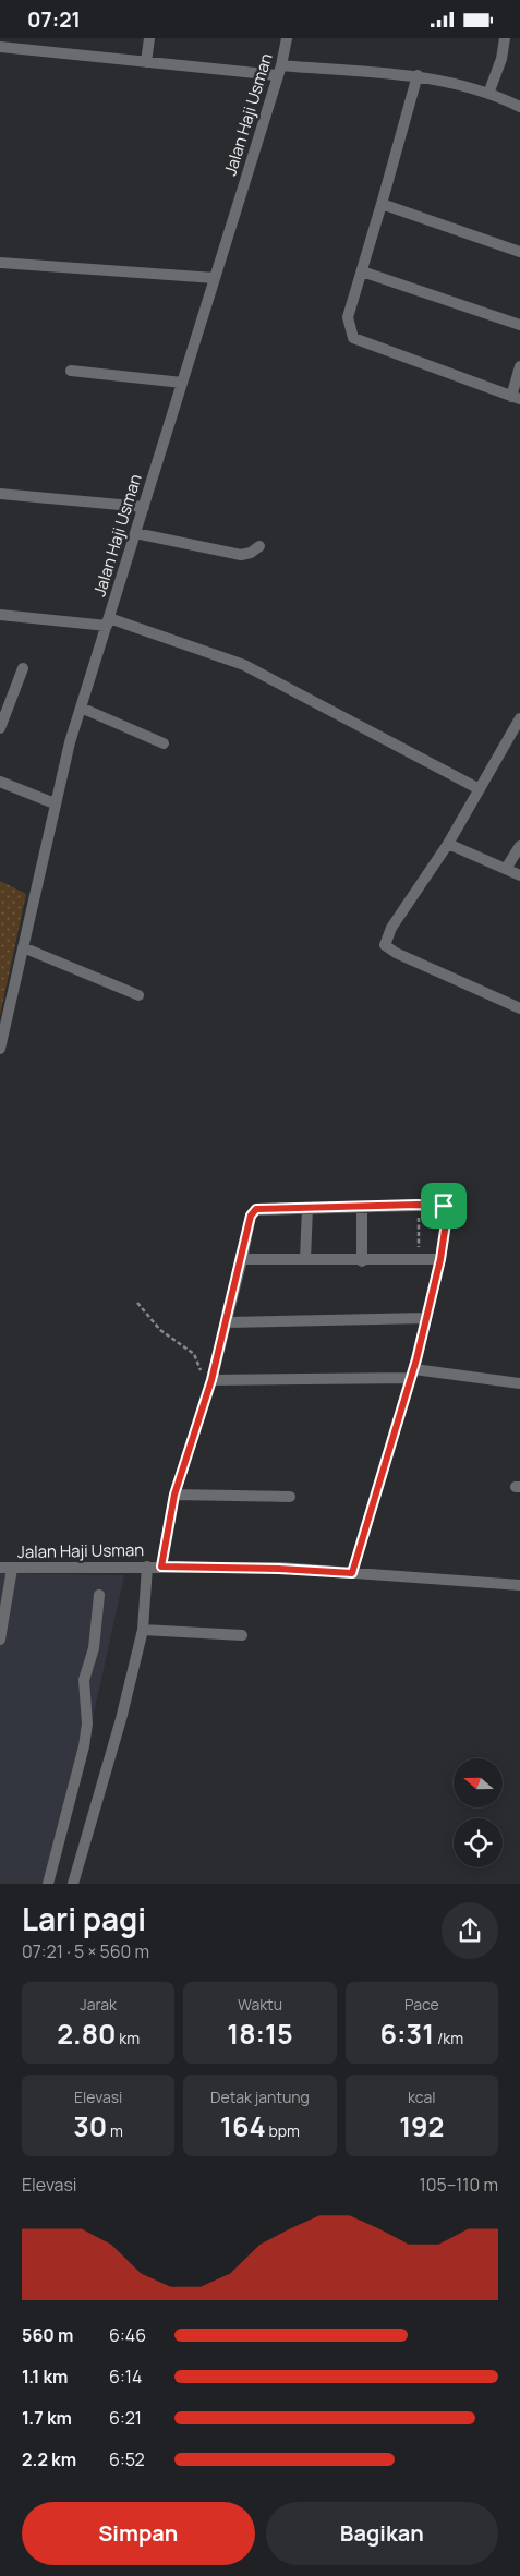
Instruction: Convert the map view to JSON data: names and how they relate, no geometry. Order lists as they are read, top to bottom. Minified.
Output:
{"streets":{"street":["Jalan Haji Usman"]},"north":"left","page":{"status":"07:21","heading":["Lari pagi","07:21 · 5 × 560 m"],"stats":[["Jarak","2.80 km"],["Waktu","18:15"],["Pace","6:31 /km"],["Elevasi","30 m"],["Detak jantung","164 bpm"],["kcal","192"]],"chart":["Elevasi","105–110 m"],"list":[{"name":"560 m","note":"6:46"},{"name":"1.1 km","note":"6:14"},{"name":"1.7 km","note":"6:21"},{"name":"2.2 km","note":"6:52"}],"buttons":["Simpan","Bagikan"]}}
